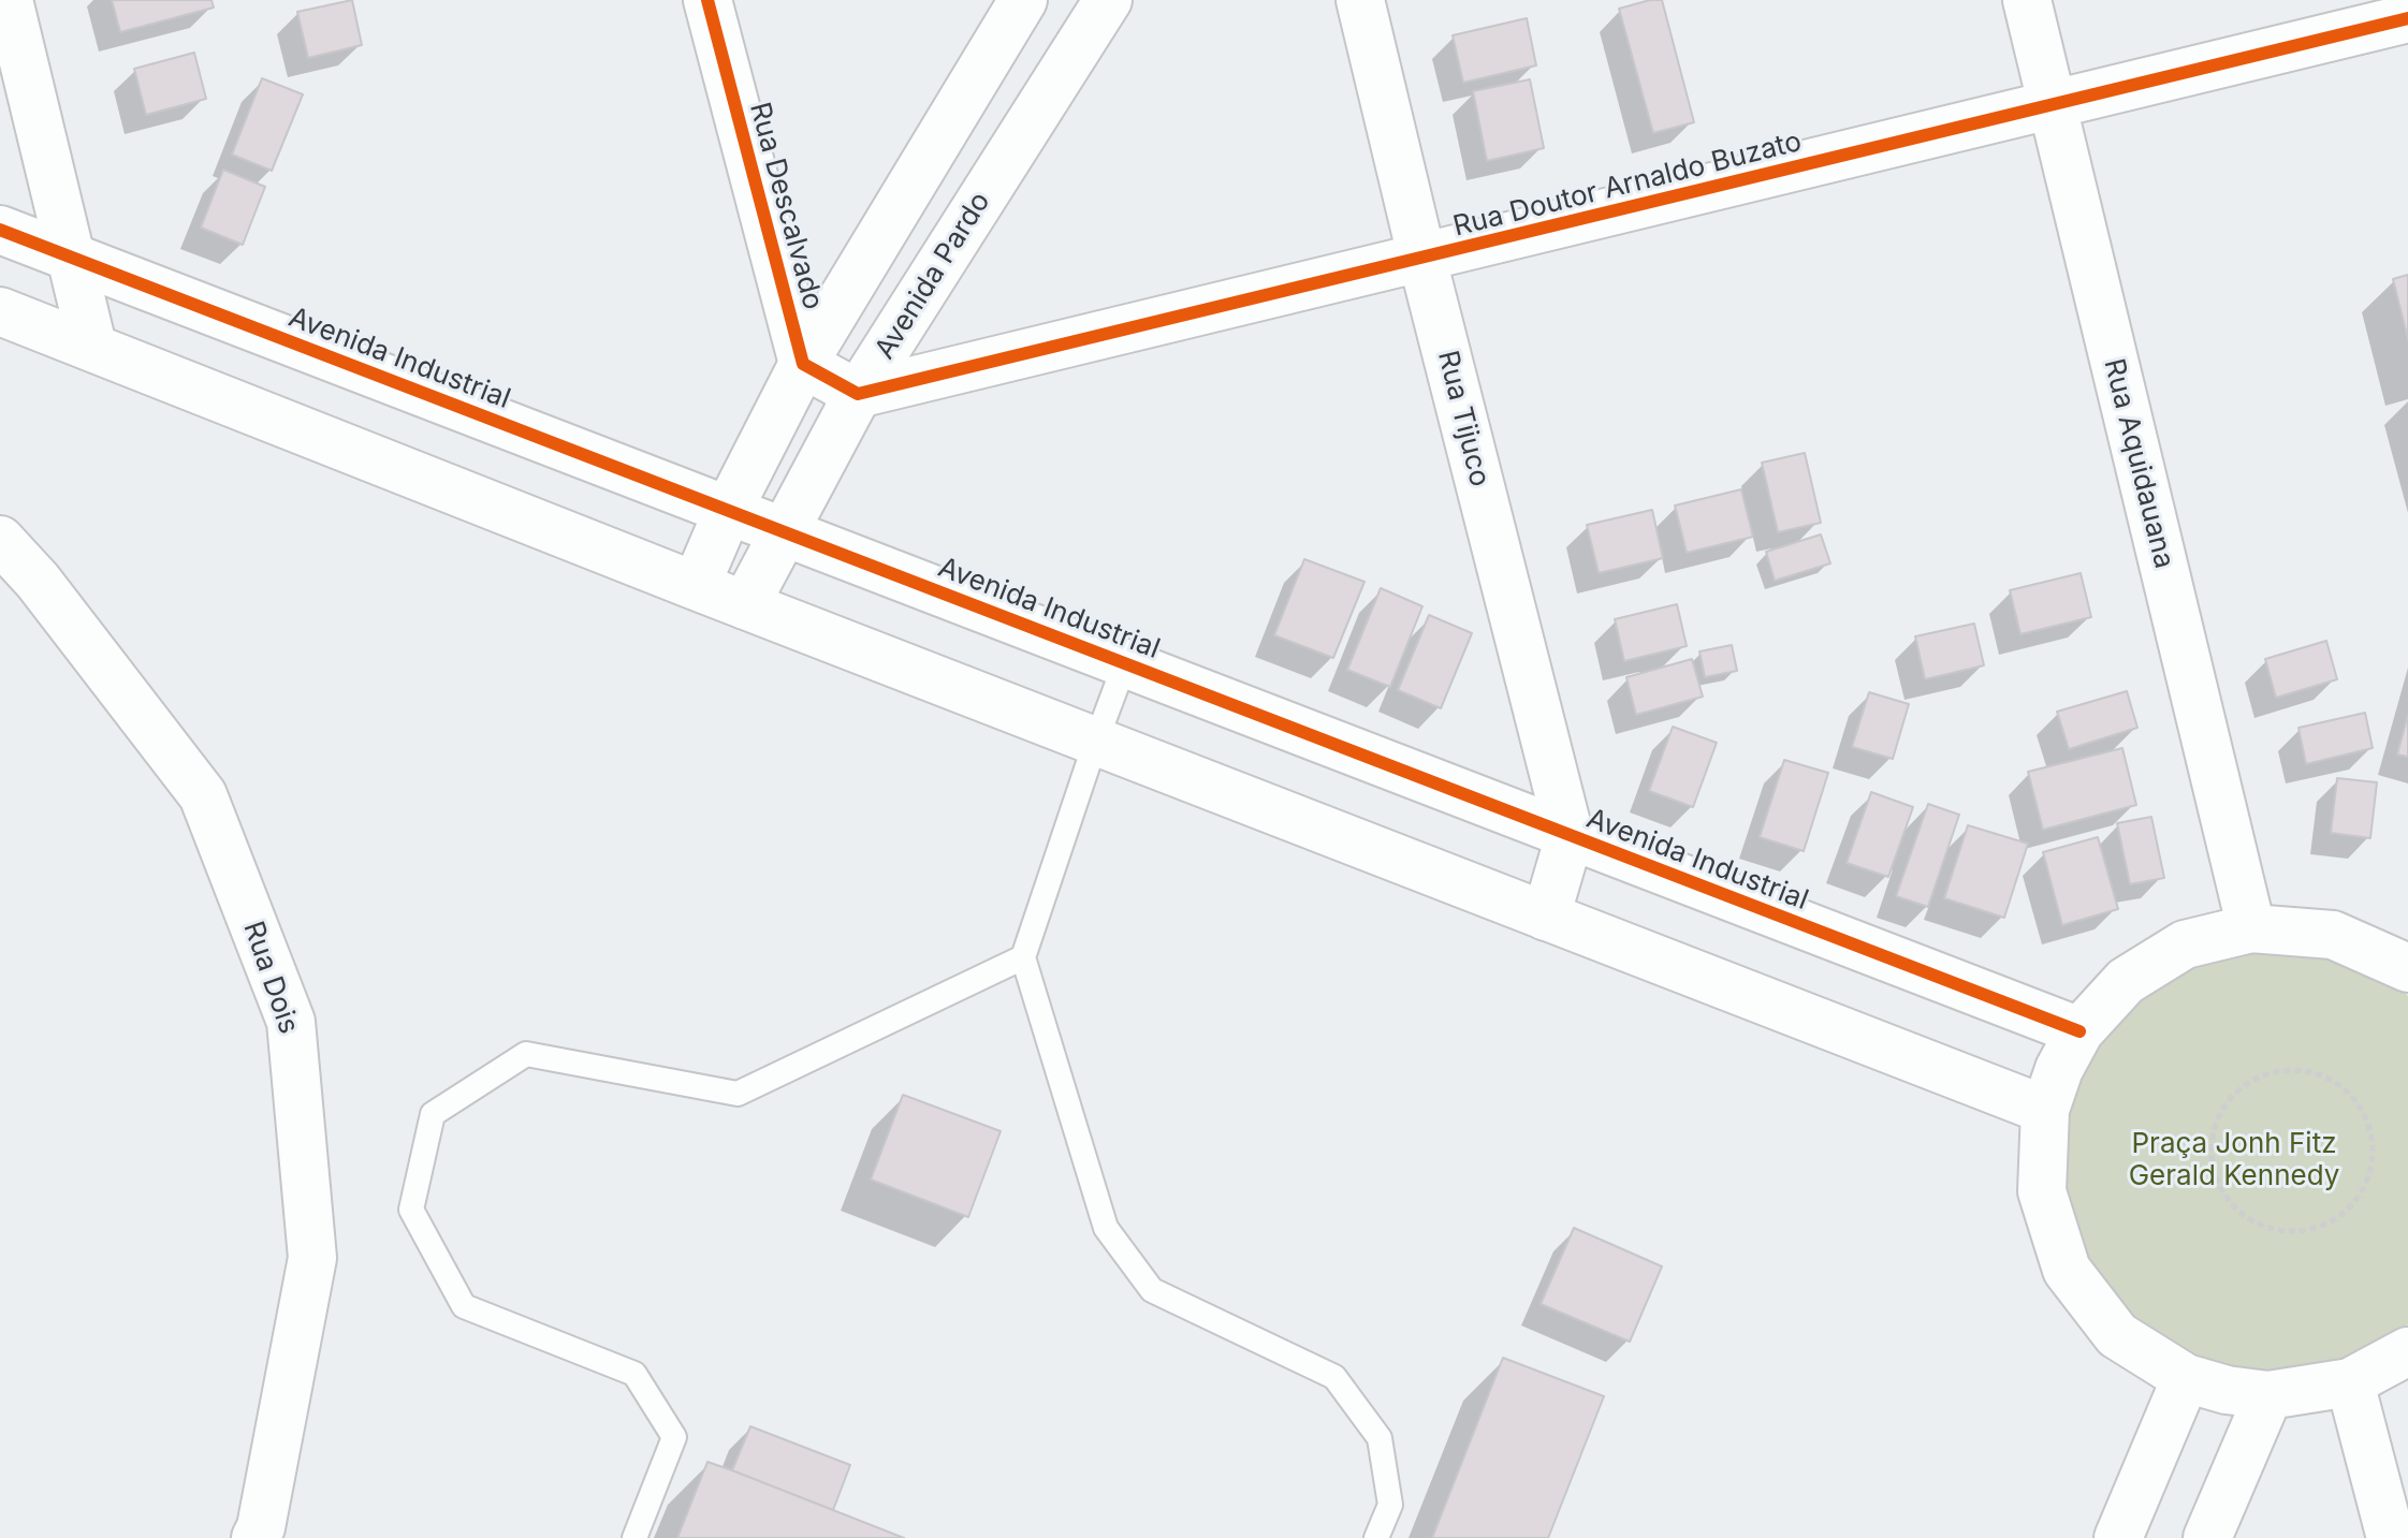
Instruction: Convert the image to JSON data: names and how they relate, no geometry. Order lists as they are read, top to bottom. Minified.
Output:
{"streets":{"street":["Rua Doutor Arnaldo Buzato","Rua Descalvado","Avenida Pardo","Avenida Industrial","Rua Tijuco","Rua Aquidauana","Rua Dois"]},"crossings":[["Rua Doutor Arnaldo Buzato","Avenida Pardo"],["Rua Doutor Arnaldo Buzato","Rua Tijuco"],["Rua Doutor Arnaldo Buzato","Rua Aquidauana"],["Avenida Pardo","Avenida Industrial"],["Avenida Industrial","Rua Tijuco"]],"parks":["Praça Jonh Fitz Gerald Kennedy"]}
